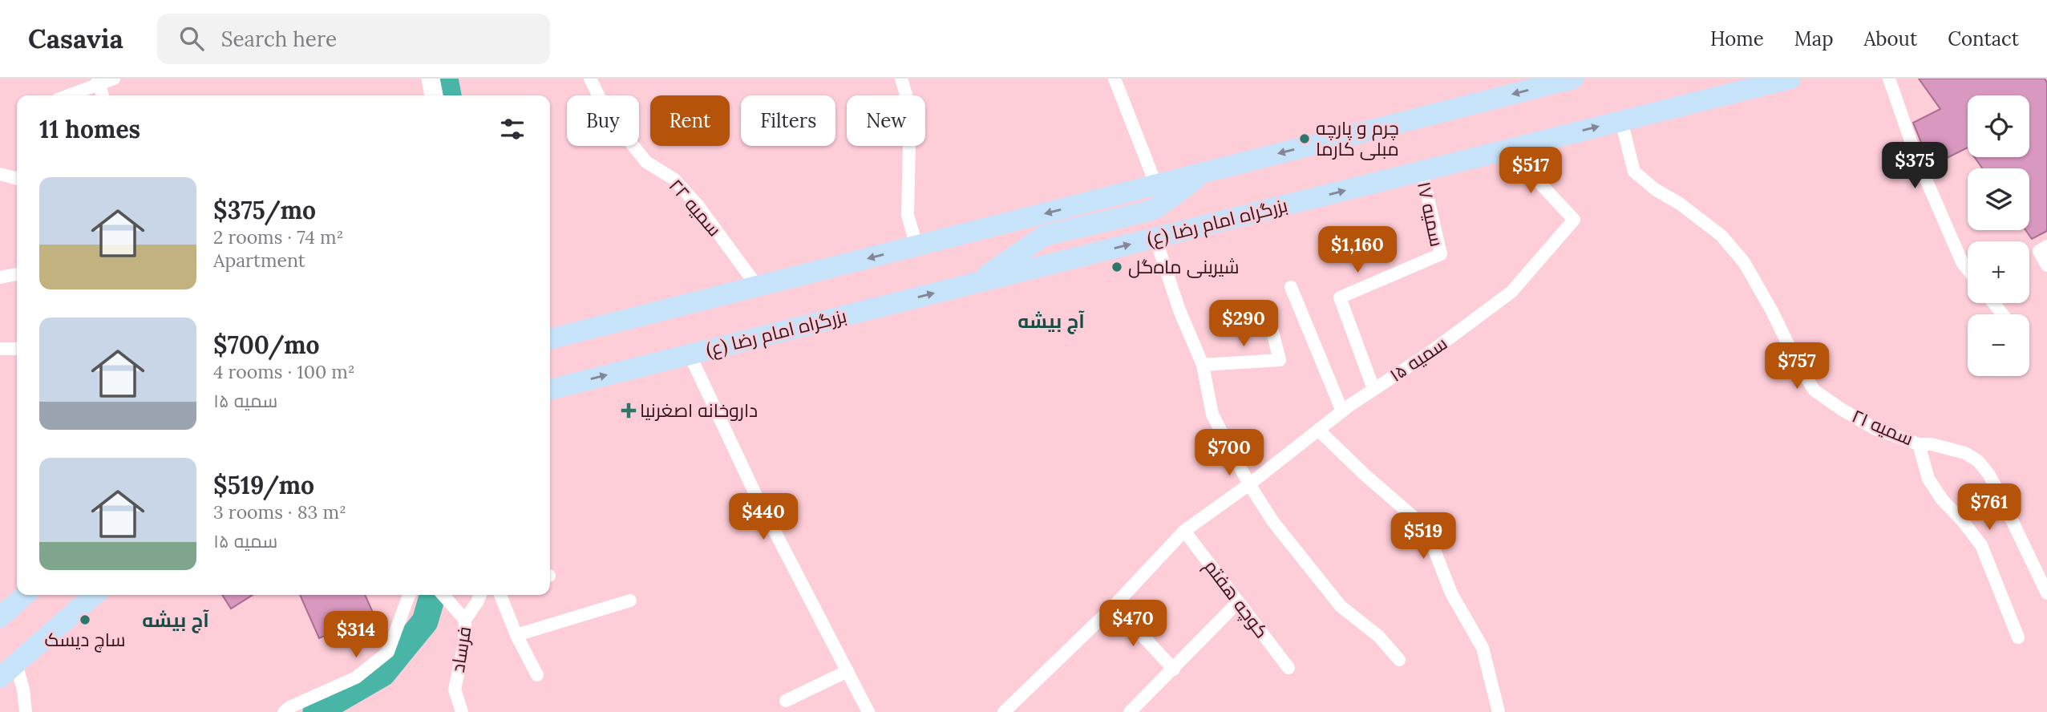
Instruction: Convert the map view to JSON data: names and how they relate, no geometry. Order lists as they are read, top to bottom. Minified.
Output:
{"streets":{"highway":["بزرگراه امام رضا (ع)"],"street":["سمیه ۲۲","سمیه ۱۷","سمیه ۱۵","سمیه ۲۱","کوچه هفتم","فرساد"]},"crossings":[["سمیه ۱۷","بزرگراه امام رضا (ع)"],["سمیه ۱۷","سمیه ۱۵"],["بزرگراه امام رضا (ع)","سمیه ۱۵"],["بزرگراه امام رضا (ع)","سمیه ۲۱"],["سمیه ۱۵","کوچه هفتم"]],"districts":["آج بیشه","آج بیشه"],"places":{"other":["چرم و پارچه مبلی کارما","شیرینی ماه‌گل","ساچ دیسک"],"health":["داروخانه اصغرنیا"]},"page":{"header":"Casavia","search":"Search here","nav":["Home","Map","About","Contact"],"map_buttons":["+","−"],"chip":["Buy","Rent","Filters","New"],"heading":"11 homes","price":["$375","$517","$1,160","$290","$757","$700","$761","$440","$519","$470","$314"],"list":[{"name":"$375/mo","note":"2 rooms · 74 m² · Apartment"},{"name":"$700/mo","note":"4 rooms · 100 m² · سمیه ۱۵"},{"name":"$519/mo","note":"3 rooms · 83 m² · سمیه ۱۵"}]}}
